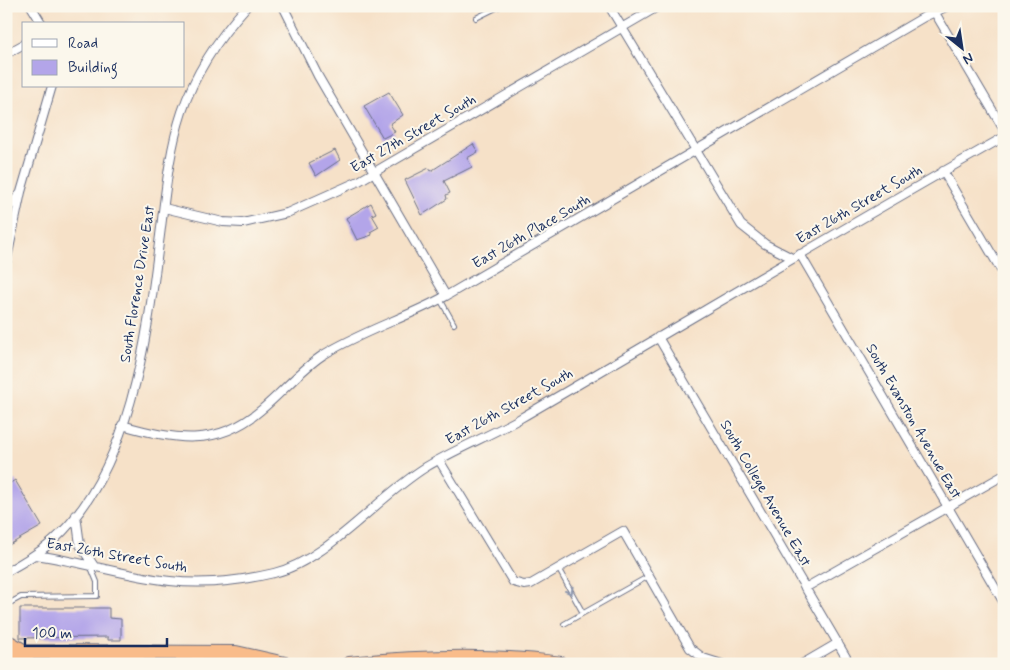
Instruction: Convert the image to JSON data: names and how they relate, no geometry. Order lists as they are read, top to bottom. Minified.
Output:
{"streets":{"street":["East 27th Street South","East 26th Street South","East 26th Place South","South Florence Drive East","South Evanston Avenue East","South College Avenue East"]},"crossings":[["East 27th Street South","South Florence Drive East"],["East 26th Street South","South Florence Drive East"],["East 26th Street South","South Evanston Avenue East"],["East 26th Street South","South College Avenue East"],["East 26th Place South","South Florence Drive East"]],"legend":["Road","Building"],"scale_bar":"100 m","north":"bottom right"}
